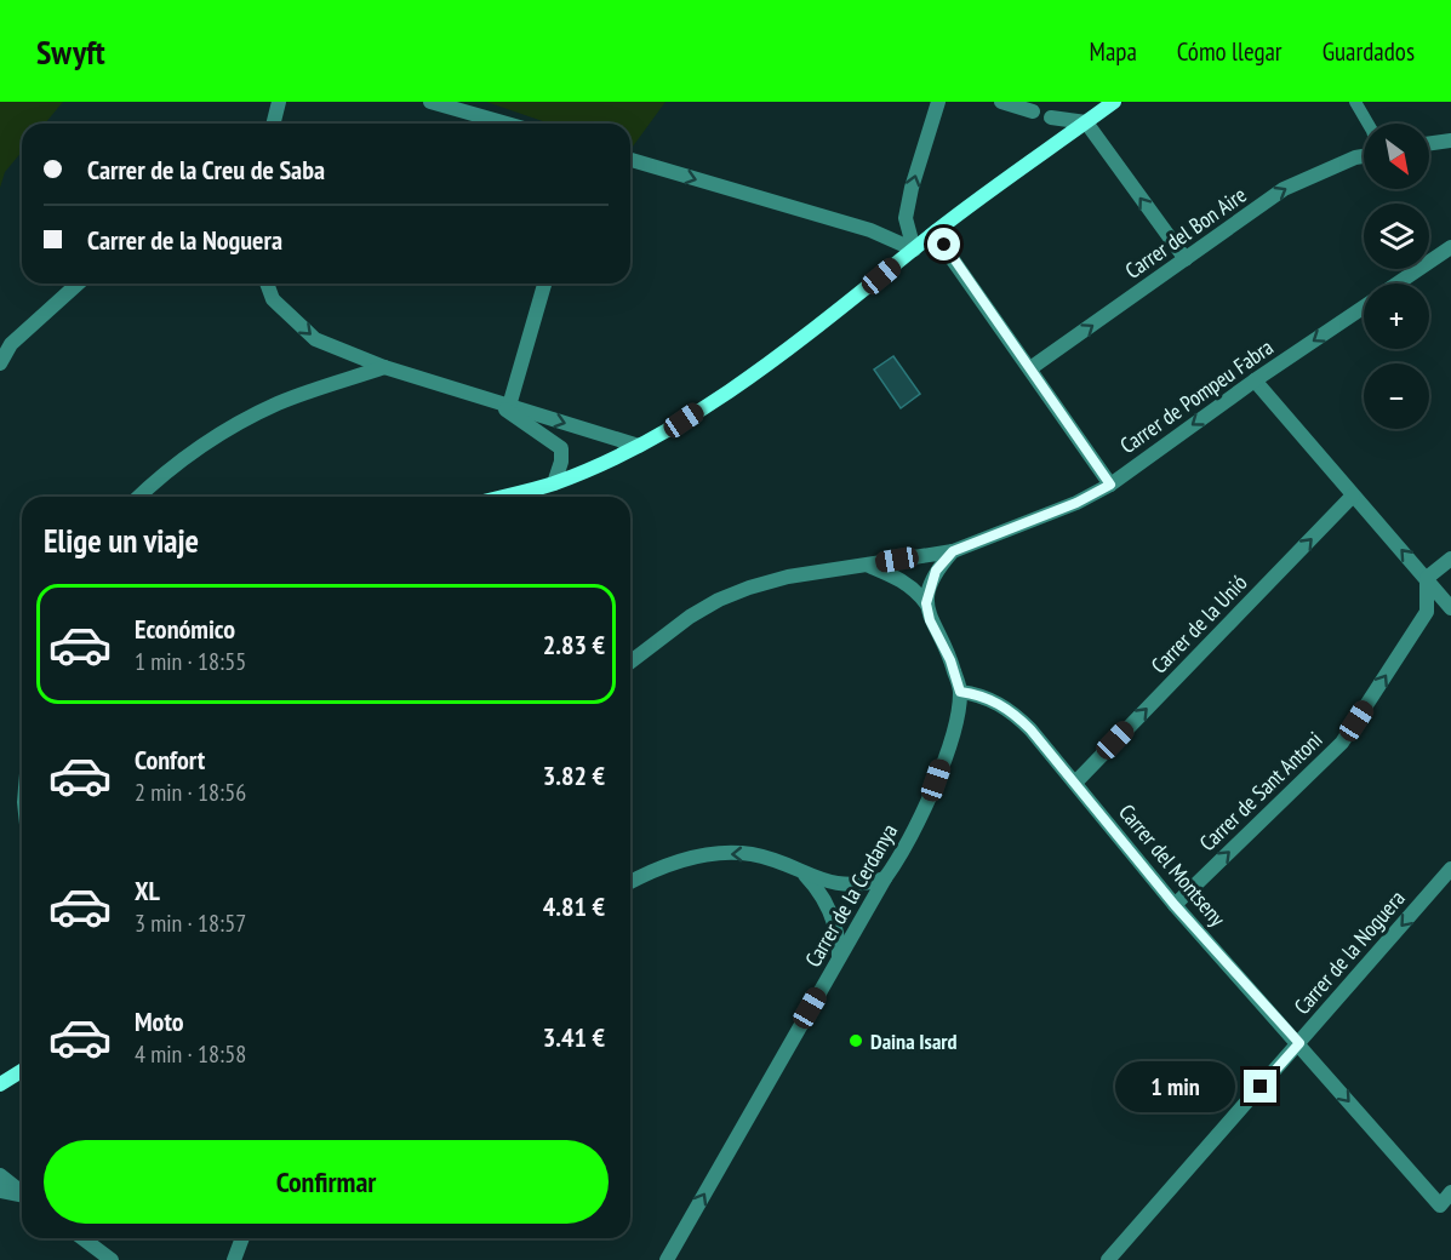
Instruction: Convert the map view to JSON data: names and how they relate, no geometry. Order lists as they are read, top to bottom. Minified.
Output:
{"streets":{"street":["Carrer del Bon Aire","Carrer de Pompeu Fabra","Carrer de la Unió","Carrer de Sant Antoni","Carrer del Montseny","Carrer de la Cerdanya","Carrer de la Noguera"]},"crossings":[["Carrer de la Unió","Carrer del Montseny"],["Carrer de Sant Antoni","Carrer del Montseny"],["Carrer del Montseny","Carrer de la Cerdanya"],["Carrer del Montseny","Carrer de la Noguera"]],"one_way":["Carrer del Bon Aire","Carrer de la Unió","Carrer de Sant Antoni","Carrer de la Cerdanya","Carrer de la Noguera"],"places":["Daina Isard"],"north":"bottom right","page":{"header":"Swyft","nav":["Mapa","Cómo llegar","Guardados"],"map_buttons":["+","−"],"banner":["Carrer de la Creu de Saba","Carrer de la Noguera"],"heading":"Elige un viaje","list":[{"name":"Económico","note":"1 min · 18:55","value":"2.83 €"},{"name":"Confort","note":"2 min · 18:56","value":"3.82 €"},{"name":"XL","note":"3 min · 18:57","value":"4.81 €"},{"name":"Moto","note":"4 min · 18:58","value":"3.41 €"}],"bubble":"1 min","buttons":"Confirmar"}}
